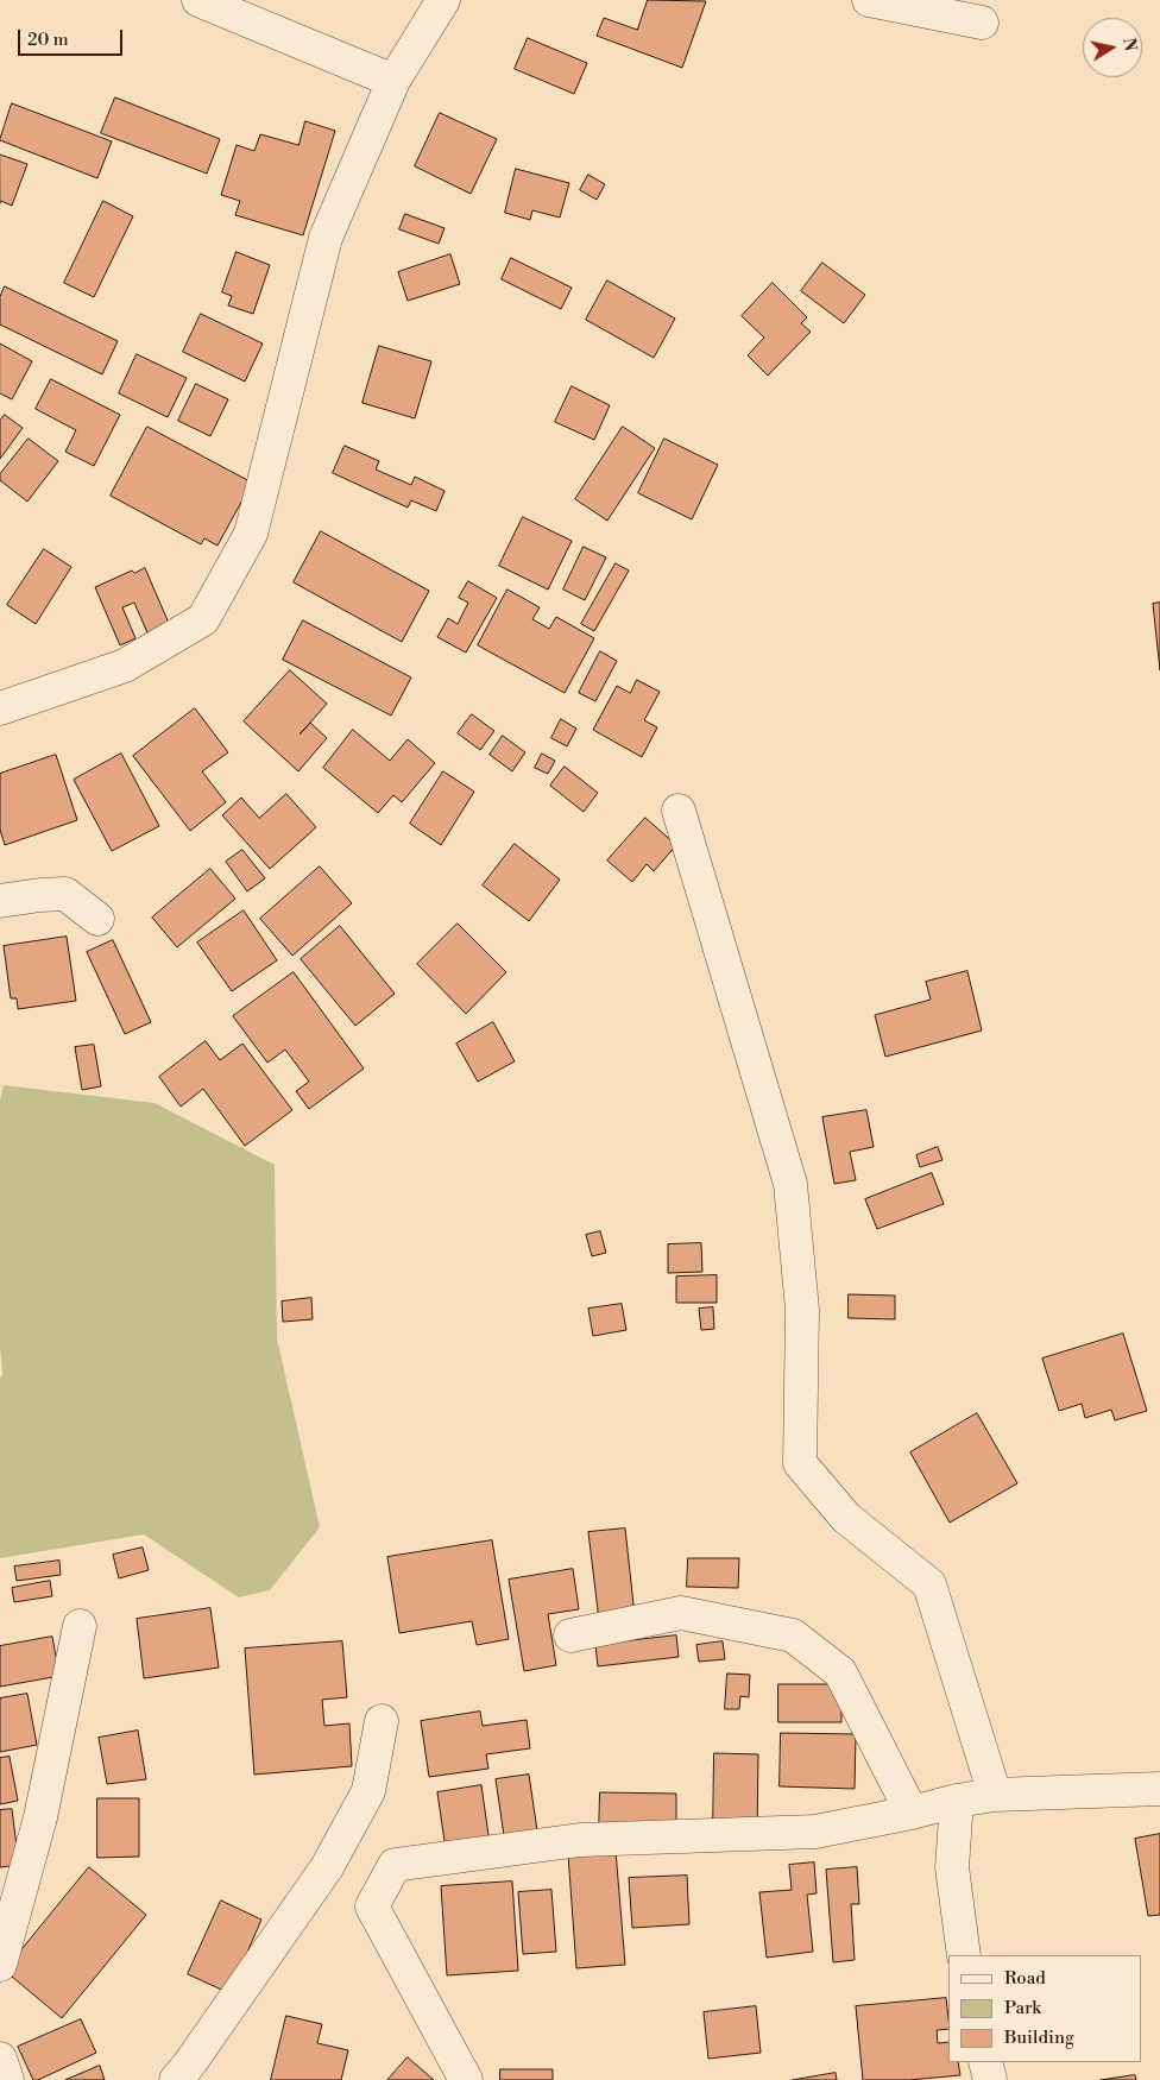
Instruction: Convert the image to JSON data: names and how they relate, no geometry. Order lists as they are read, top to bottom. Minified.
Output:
{"legend":["Road","Park","Building"],"scale_bar":"20 m","north":"right"}
